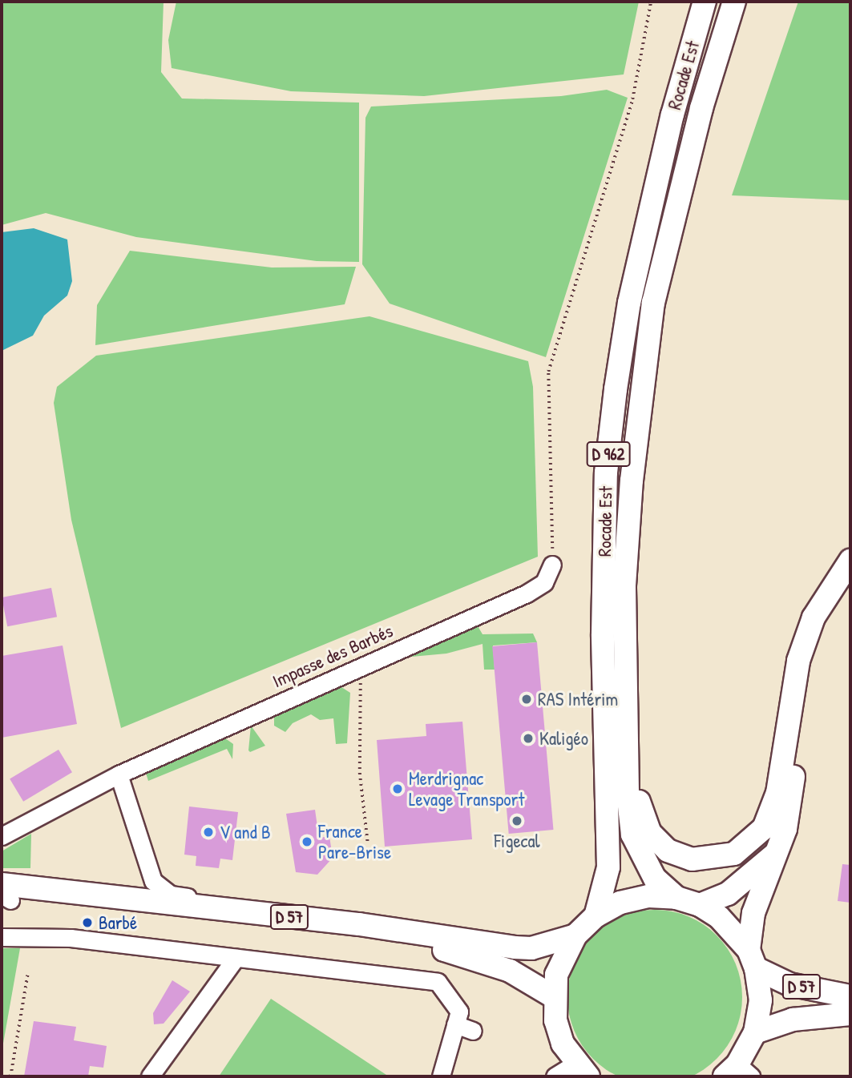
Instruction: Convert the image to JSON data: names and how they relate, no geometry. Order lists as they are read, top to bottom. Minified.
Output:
{"streets":{"main road":["Rocade Est","D 962","D 57"],"street":["Impasse des Barbés"]},"places":["RAS Intérim","Kaligéo","Merdrignac Levage Transport","Figecal","V and B","France Pare-Brise","Barbé"]}
